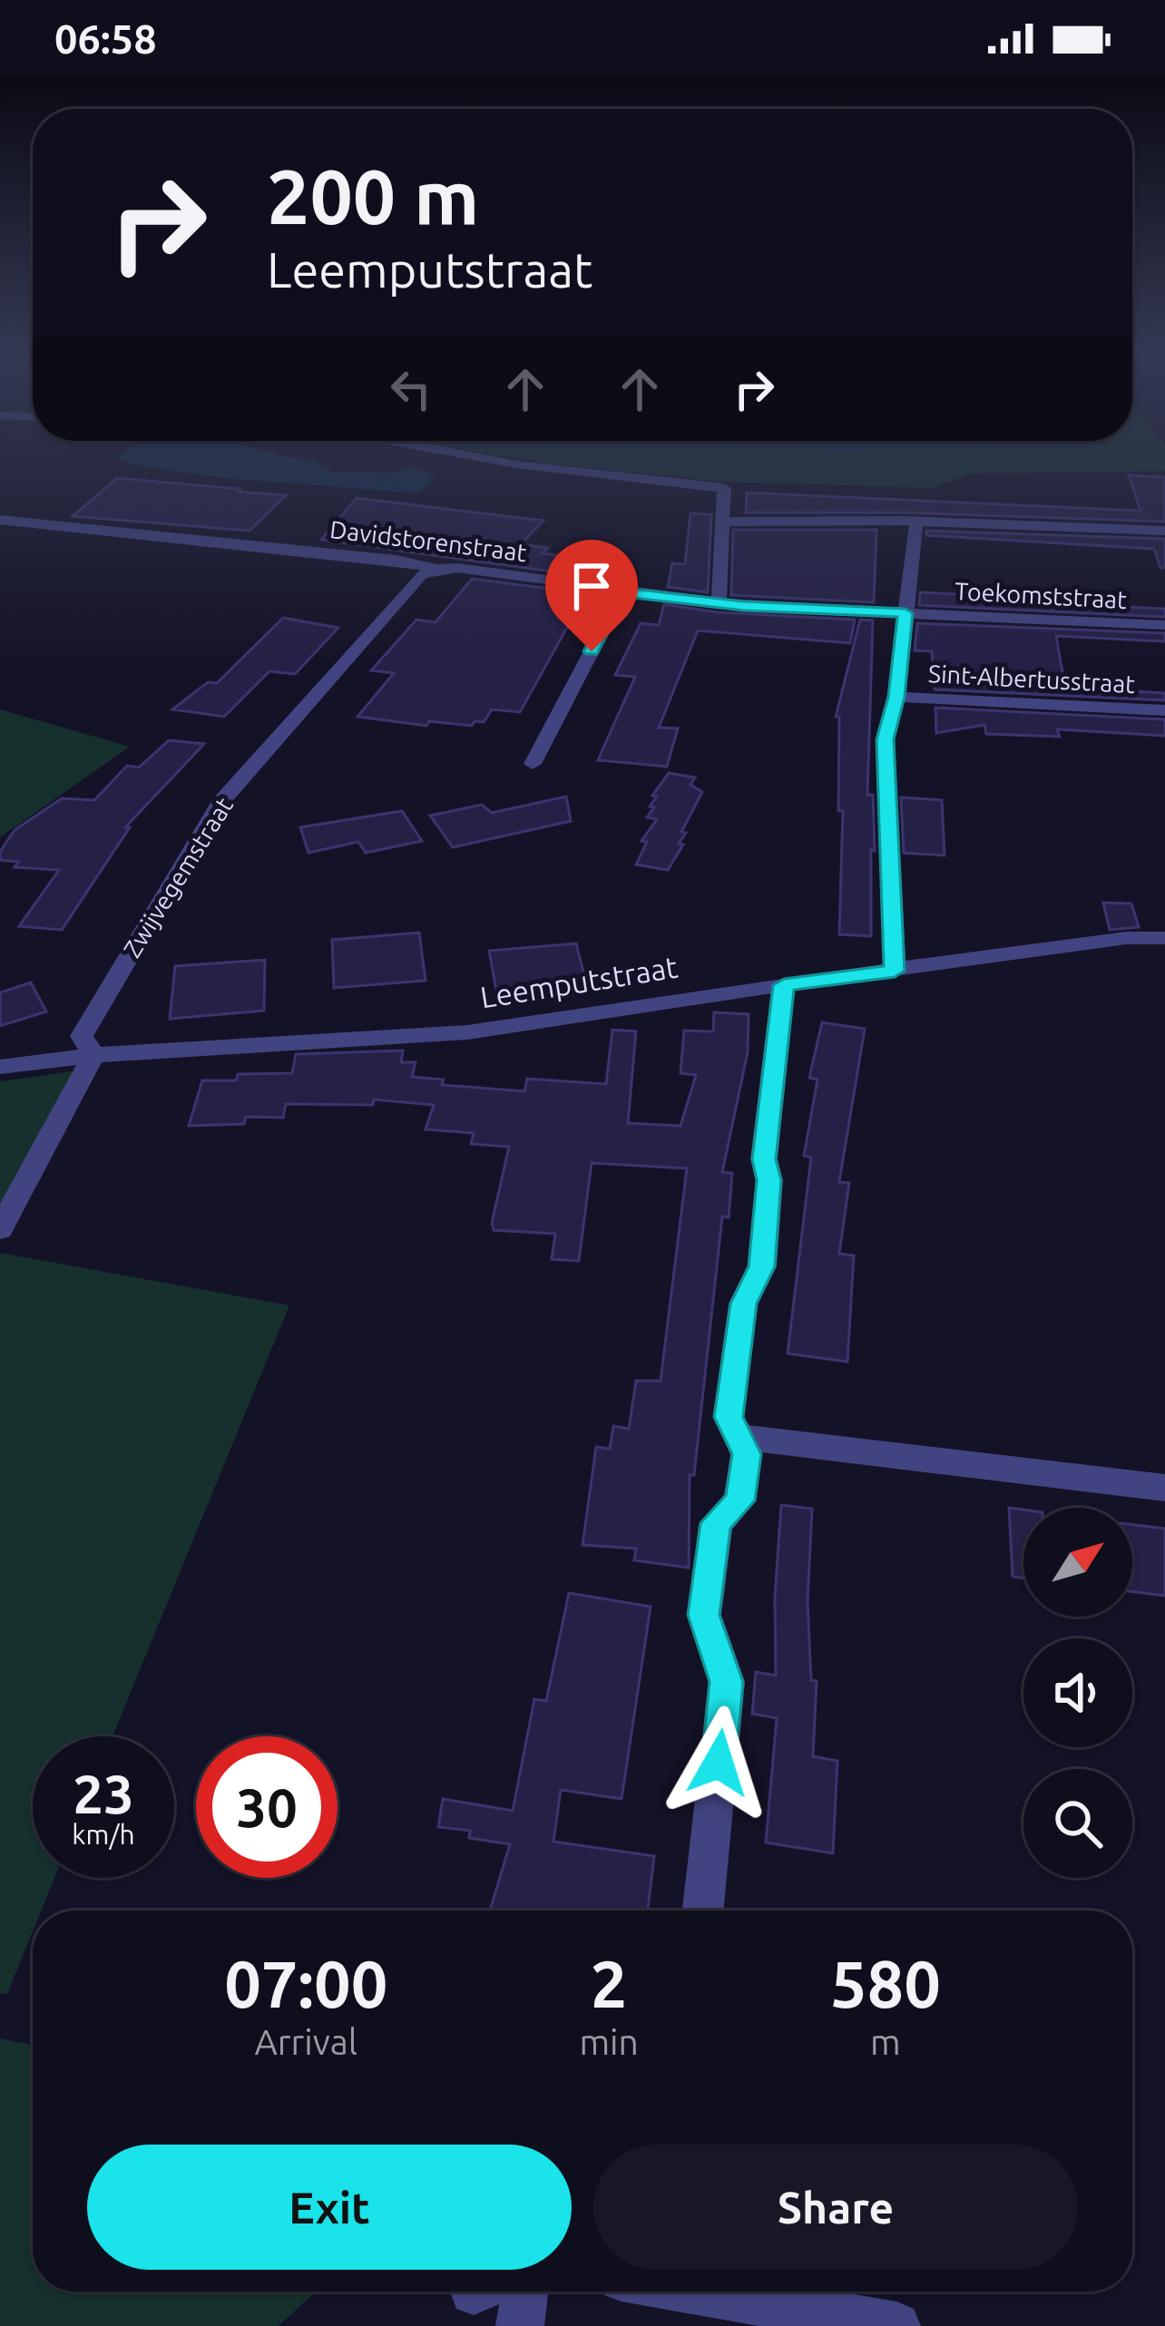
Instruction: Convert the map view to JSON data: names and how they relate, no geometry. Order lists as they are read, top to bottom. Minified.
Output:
{"streets":{"street":["Davidstorenstraat","Toekomststraat","Sint-Albertusstraat","Zwijvegemstraat","Leemputstraat"]},"crossings":[["Davidstorenstraat","Toekomststraat"],["Davidstorenstraat","Zwijvegemstraat"],["Zwijvegemstraat","Leemputstraat"]],"north":"top right","page":{"status":"06:58","turn":["200 m","Leemputstraat"],"speed":"23 km/h","limit":"30","eta":["07:00","Arrival","2","min","580","m"],"buttons":["Exit","Share"]}}
